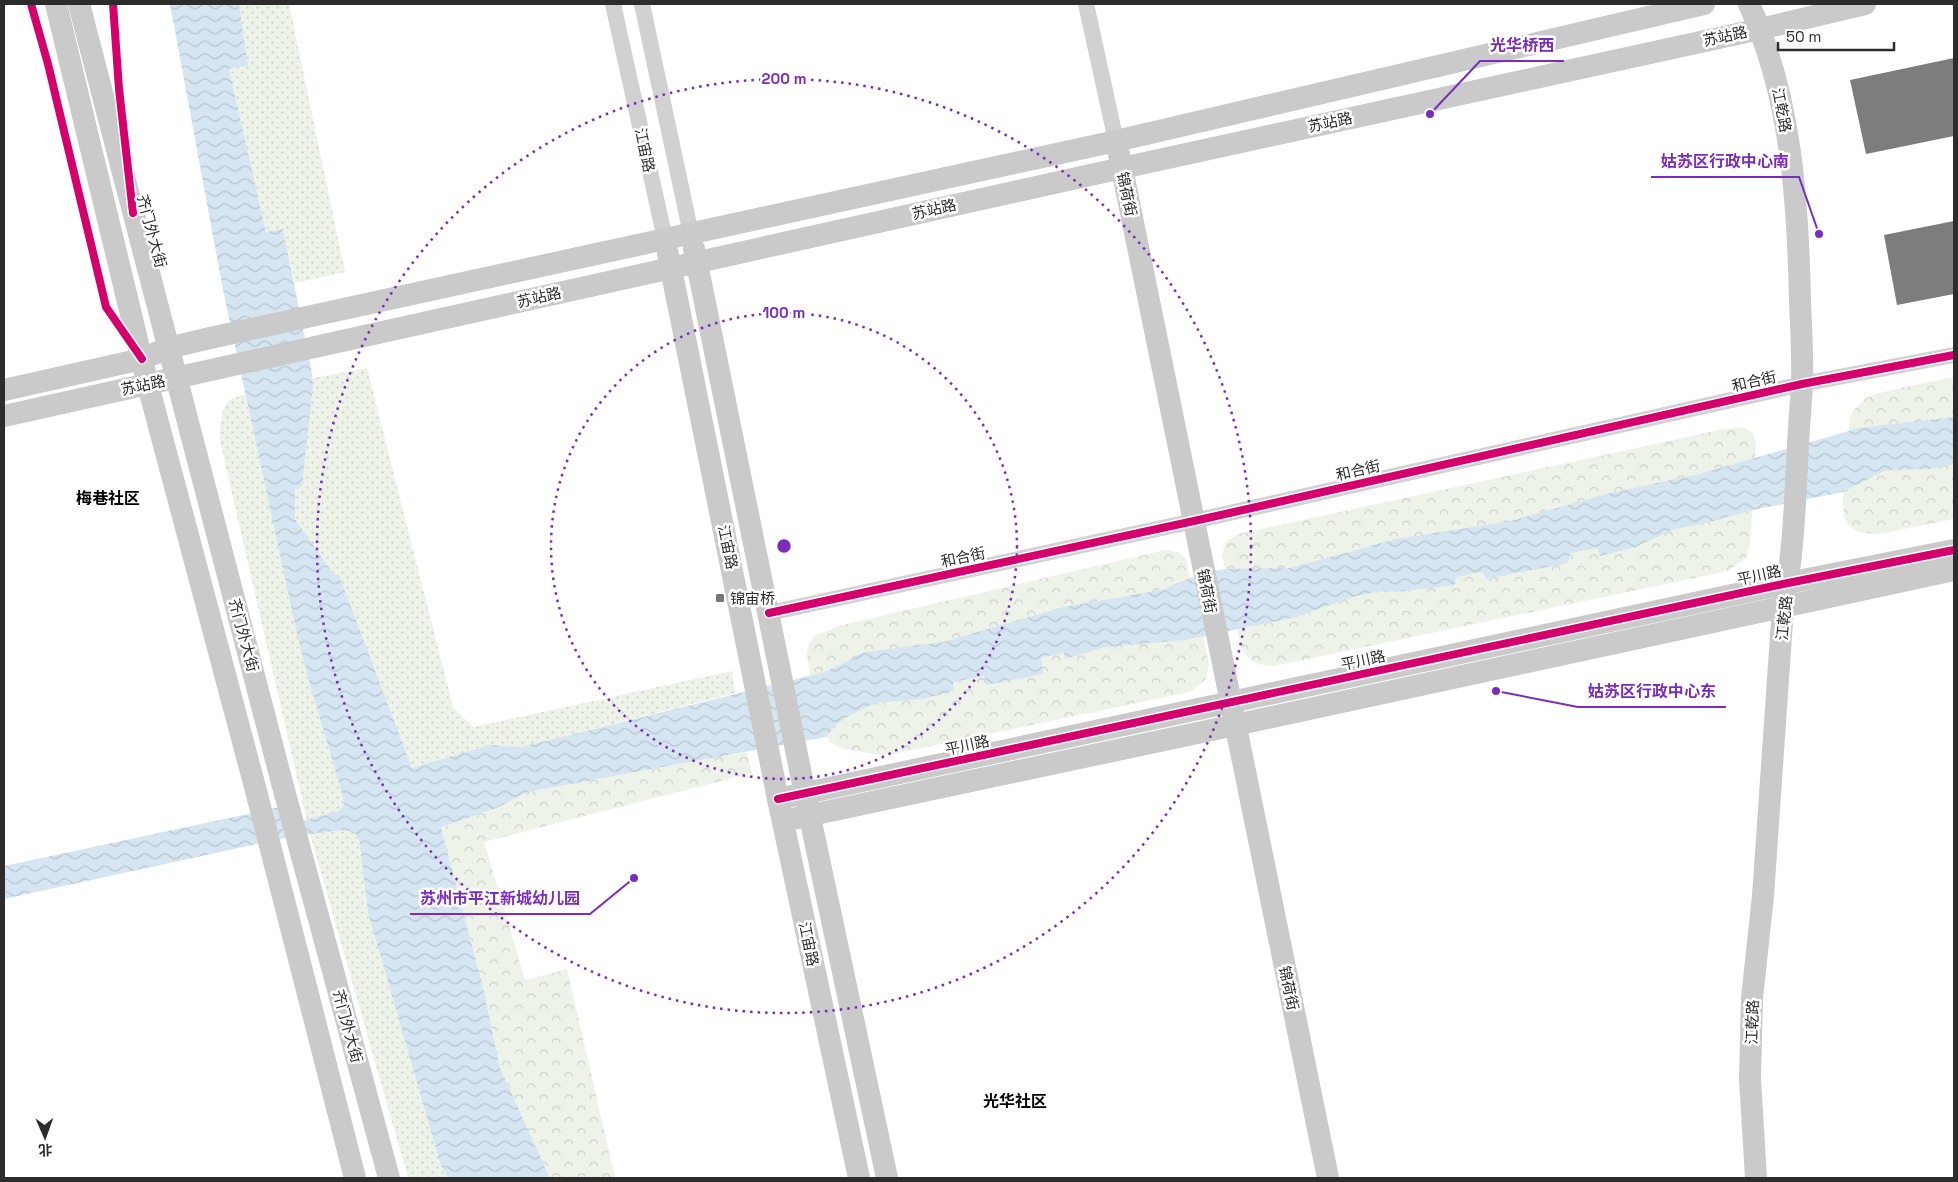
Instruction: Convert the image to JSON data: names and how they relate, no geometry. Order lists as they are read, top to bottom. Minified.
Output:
{"streets":{"street":["苏站路","江乾路","江宙路","锦荷街","齐门外大街","和合街","平川路"]},"crossings":[["苏站路","江乾路"],["苏站路","江宙路"],["苏站路","锦荷街"],["苏站路","齐门外大街"],["江乾路","和合街"],["江乾路","平川路"],["江宙路","和合街"],["江宙路","平川路"],["锦荷街","和合街"],["锦荷街","平川路"]],"districts":["梅巷社区","光华社区"],"places":{"other":["光华桥西","姑苏区行政中心南","姑苏区行政中心东","苏州市平江新城幼儿园"],"transit":["锦宙桥"]},"scale_bar":"50 m","north":"bottom","rings":["200 m","100 m"]}
